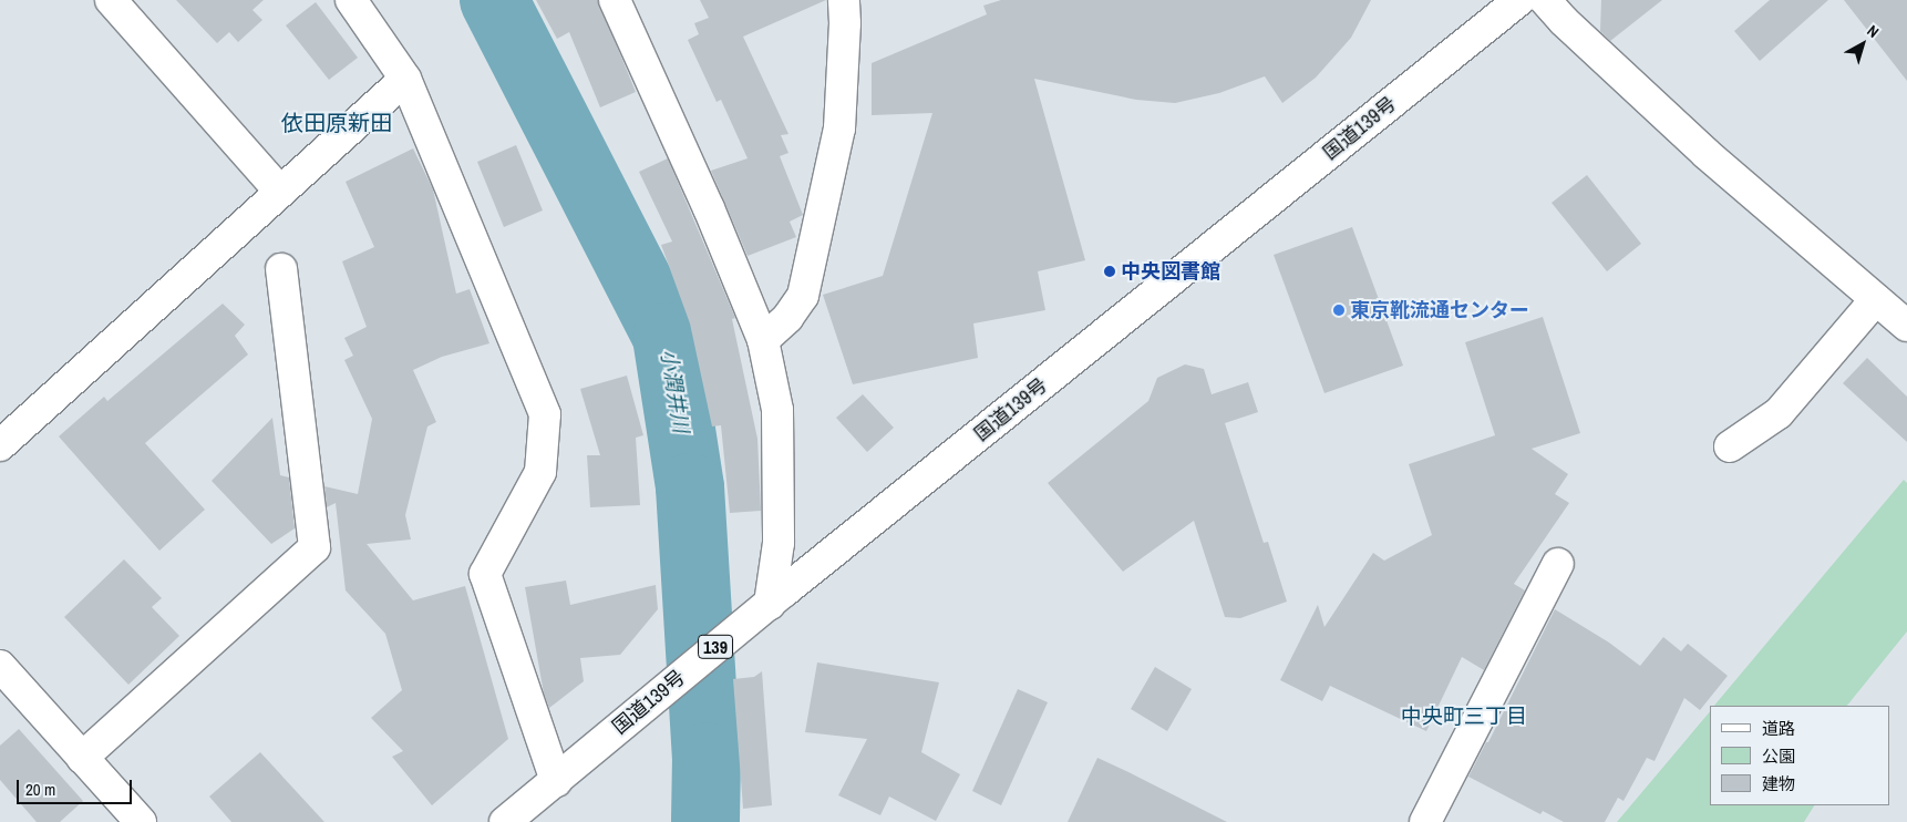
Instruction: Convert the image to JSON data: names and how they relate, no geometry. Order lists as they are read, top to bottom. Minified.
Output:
{"streets":{"main road":["国道139号","139"]},"districts":["依田原新田","中央町三丁目"],"water":["小潤井川"],"places":["中央図書館","東京靴流通センター"],"legend":["道路","公園","建物"],"scale_bar":"20 m","north":"top right"}
